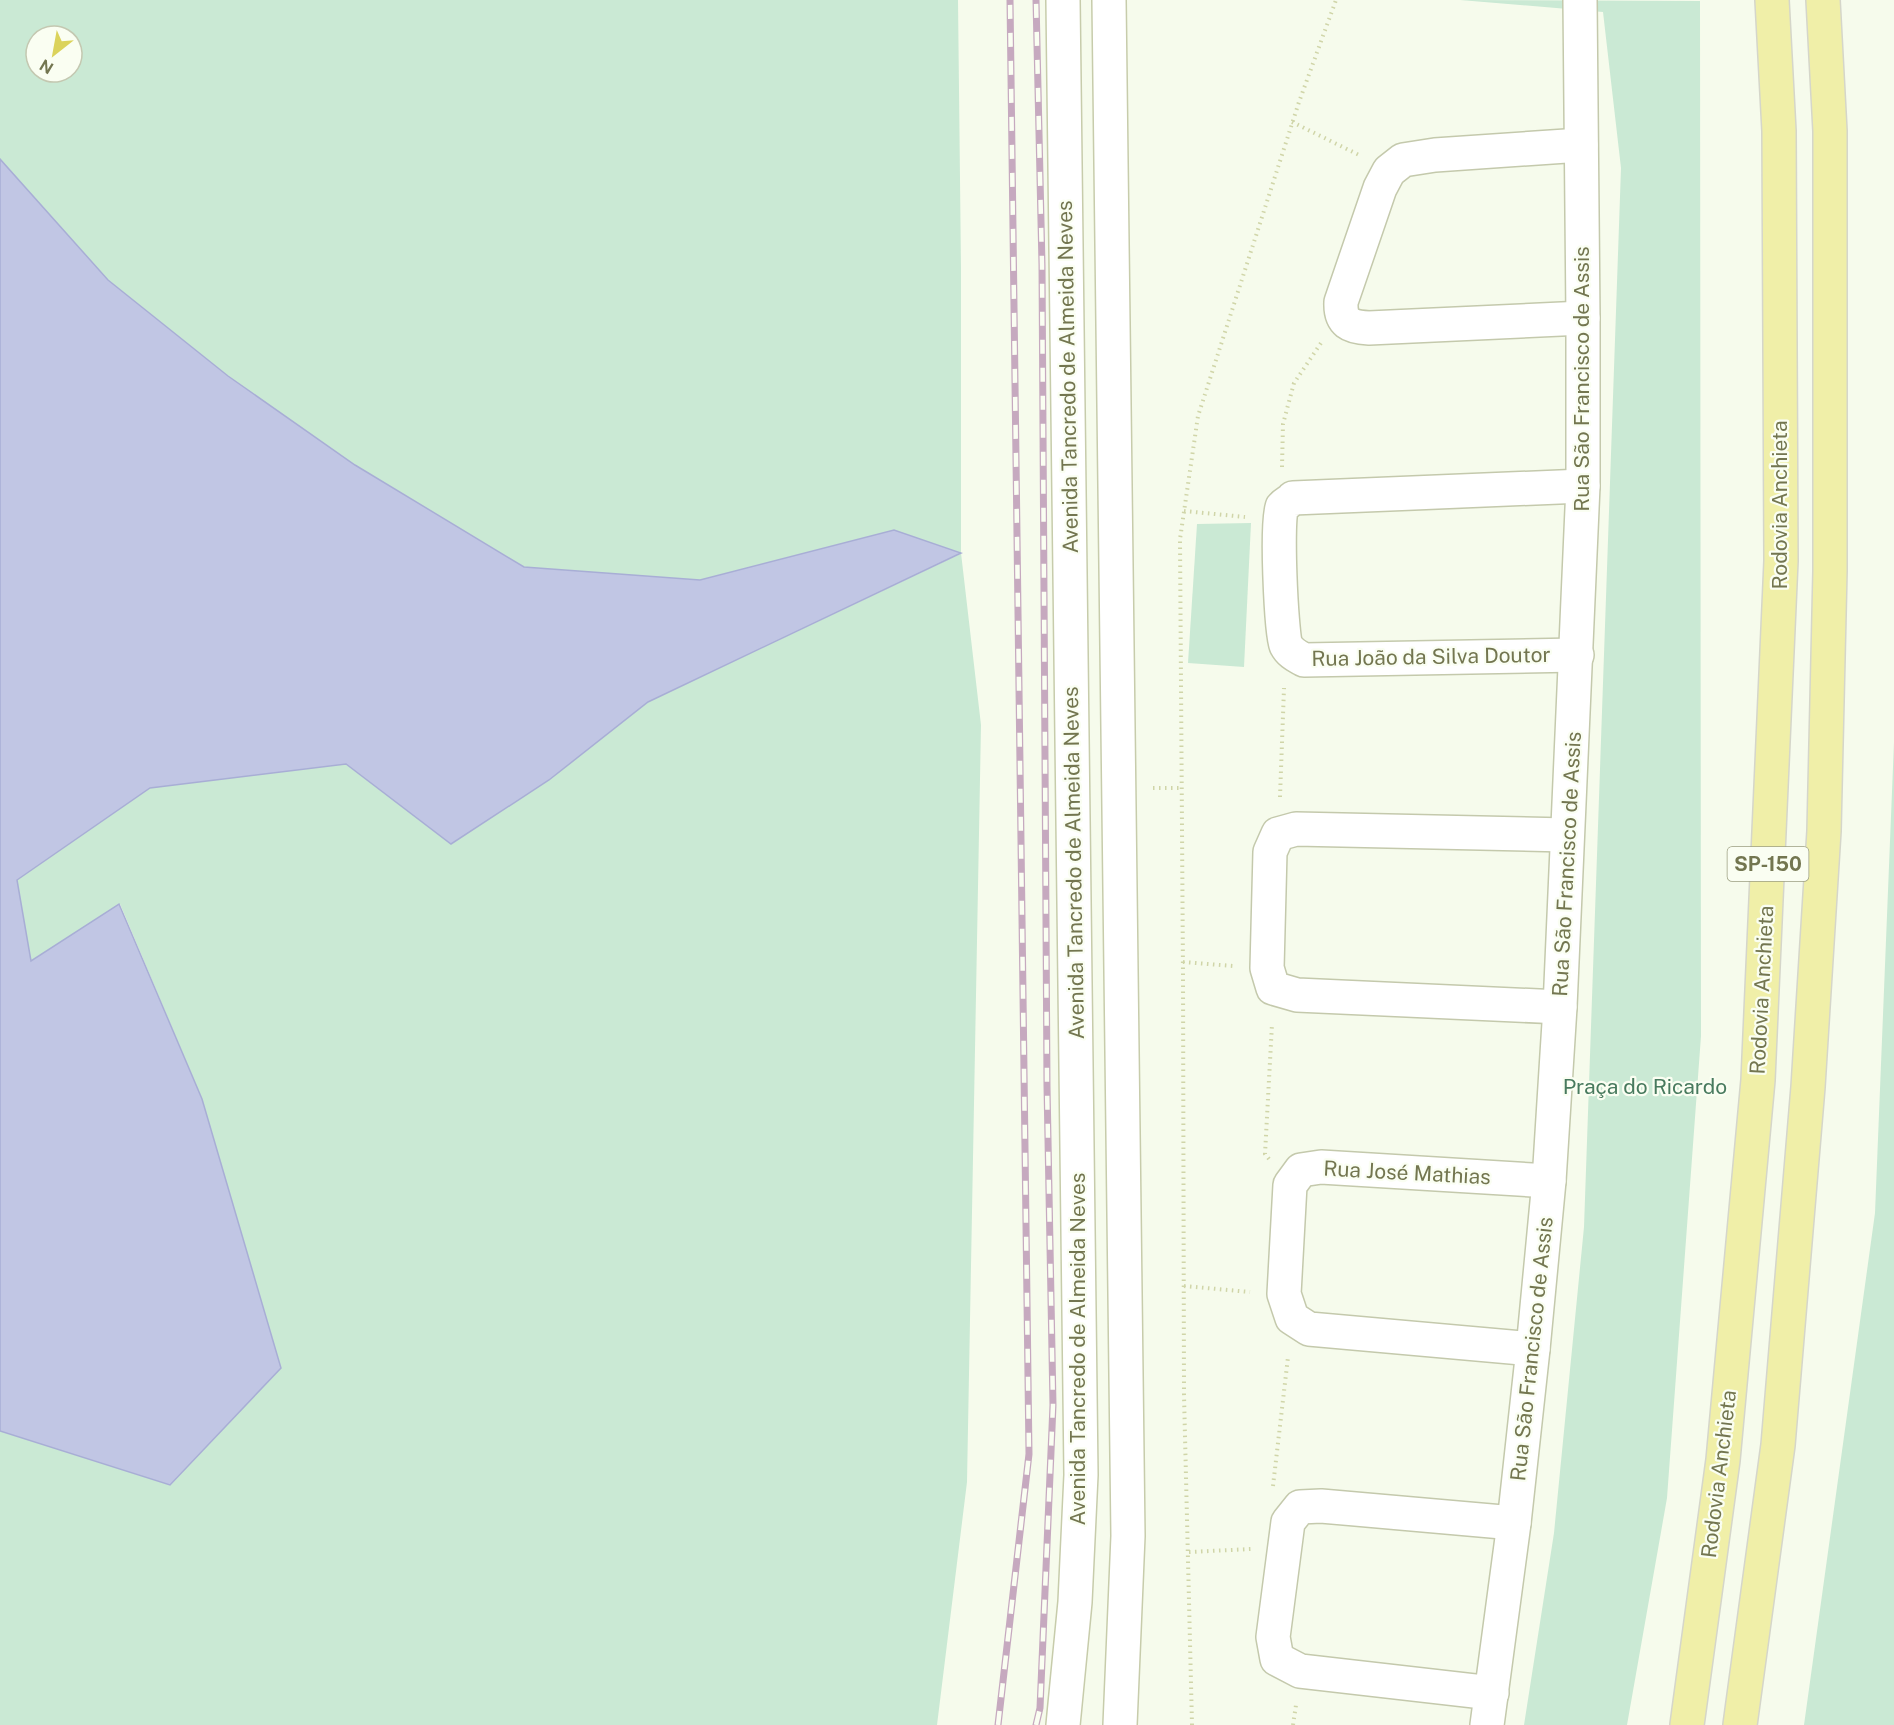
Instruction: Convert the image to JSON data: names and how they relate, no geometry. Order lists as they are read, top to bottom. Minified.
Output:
{"streets":{"highway":["Rodovia Anchieta","SP-150"],"street":["Avenida Tancredo de Almeida Neves","Rua São Francisco de Assis","Rua João da Silva Doutor","Rua José Mathias"]},"crossings":[["Rua São Francisco de Assis","Rua João da Silva Doutor"],["Rua São Francisco de Assis","Rua José Mathias"]],"parks":["Praça do Ricardo"],"north":"bottom left"}
